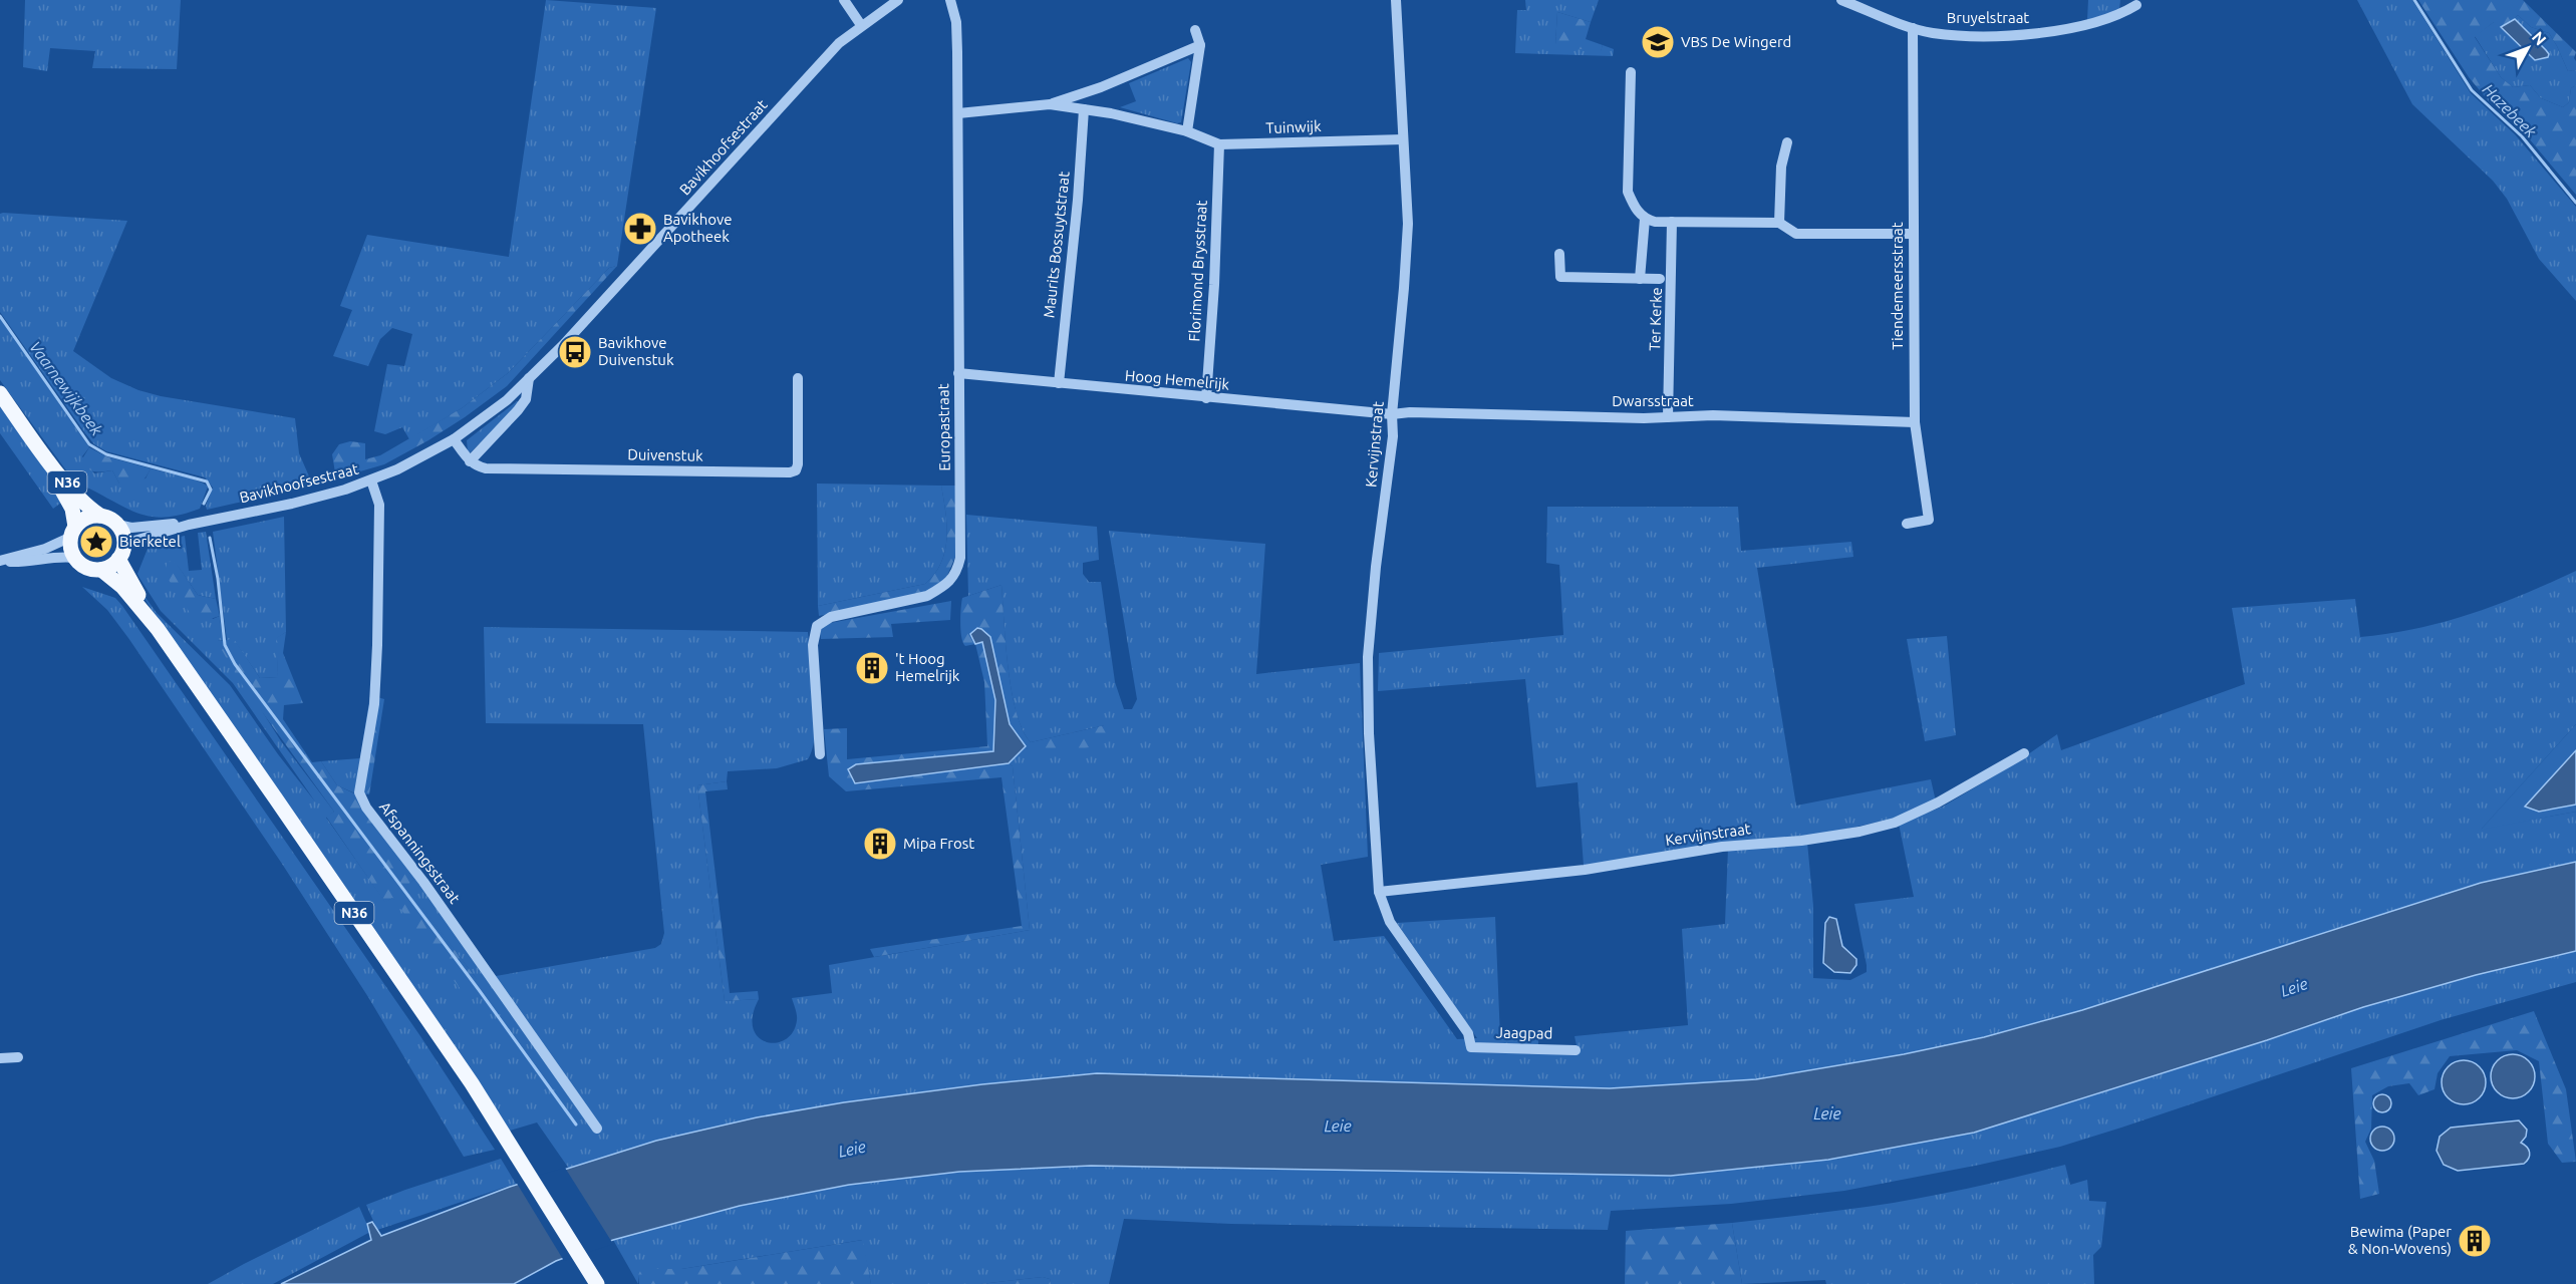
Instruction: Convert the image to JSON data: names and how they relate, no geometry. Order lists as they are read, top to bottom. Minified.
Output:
{"streets":{"main road":["N36"],"street":["Bruyelstraat","Tuinwijk","Bavikhoofsestraat","Maurits Bossuytstraat","Florimond Brysstraat","Tiendemeersstraat","Ter Kerke","Hoog Hemelrijk","Dwarsstraat","Europastraat","Kervijnstraat","Duivenstuk","Afspanningsstraat","Jaagpad"]},"crossings":[["Bruyelstraat","Tiendemeersstraat"],["Tuinwijk","Maurits Bossuytstraat"],["Tuinwijk","Florimond Brysstraat"],["Tuinwijk","Europastraat"],["Tuinwijk","Kervijnstraat"],["Bavikhoofsestraat","Duivenstuk"],["Bavikhoofsestraat","N36"],["Bavikhoofsestraat","Afspanningsstraat"],["Maurits Bossuytstraat","Hoog Hemelrijk"],["Florimond Brysstraat","Hoog Hemelrijk"],["Tiendemeersstraat","Dwarsstraat"],["Ter Kerke","Dwarsstraat"],["Hoog Hemelrijk","Dwarsstraat"],["Hoog Hemelrijk","Europastraat"],["Hoog Hemelrijk","Kervijnstraat"],["Dwarsstraat","Kervijnstraat"],["Kervijnstraat","Jaagpad"]],"water":["Hazebeek","Vaarnewijkbeek","Leie"],"places":{"school or university":["VBS De Wingerd"],"pharmacy":["Bavikhove Apotheek"],"bus stop":["Bavikhove Duivenstuk"],"place":["Bierketel"],"building":["'t Hoog Hemelrijk","Mipa Frost","Bewima (Paper & Non-Wovens)"]},"north":"top right"}
